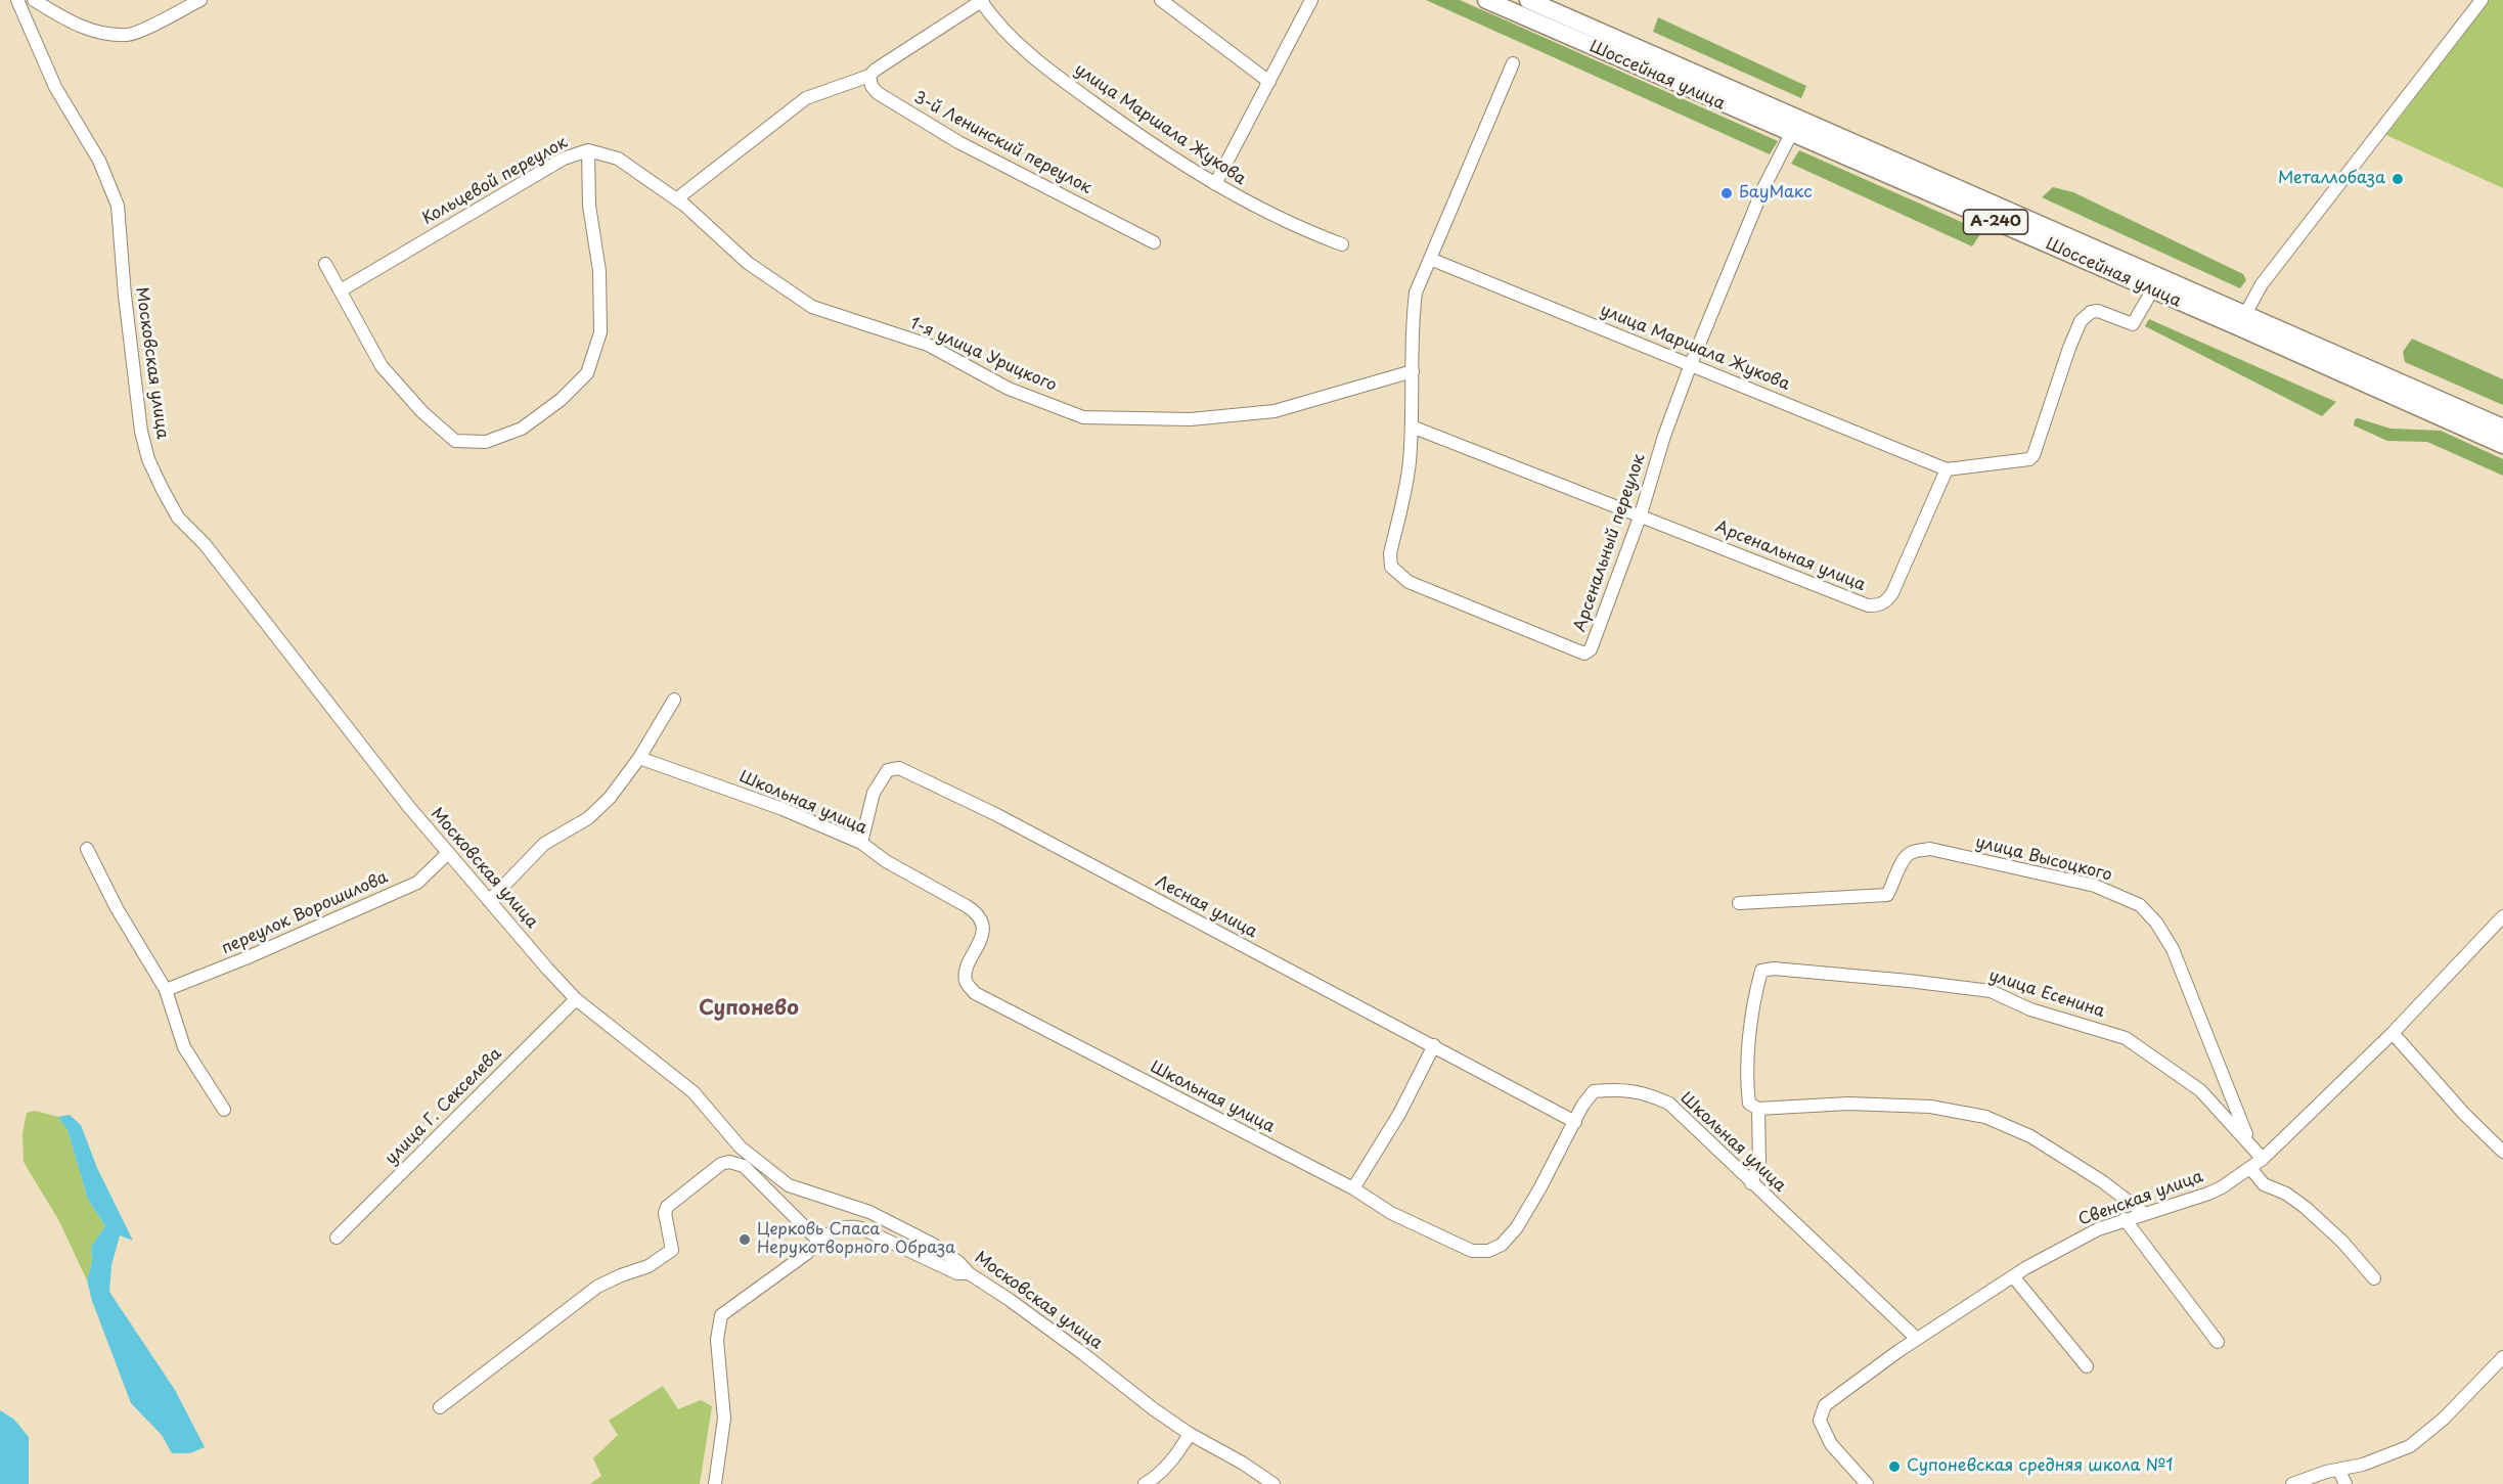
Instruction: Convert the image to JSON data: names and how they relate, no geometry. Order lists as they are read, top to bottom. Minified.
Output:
{"streets":{"main road":["Шоссейная улица","А-240"],"street":["улица Маршала Жукова","3-й Ленинский переулок","Кольцевой переулок","1-я улица Урицкого","Московская улица","Арсенальный переулок","Арсенальная улица","Школьная улица","улица Высоцкого","Лесная улица","переулок Ворошилова","улица Есенина","улица Г. Секселева","Свенская улица"]},"crossings":[["Шоссейная улица","Арсенальный переулок"],["улица Маршала Жукова","Арсенальный переулок"],["улица Маршала Жукова","Арсенальная улица"],["Кольцевой переулок","1-я улица Урицкого"],["1-я улица Урицкого","Арсенальный переулок"],["Московская улица","переулок Ворошилова"],["Московская улица","улица Г. Секселева"],["Арсенальный переулок","Арсенальная улица"],["Школьная улица","Лесная улица"],["Школьная улица","Свенская улица"],["улица Высоцкого","улица Есенина"],["улица Есенина","Свенская улица"]],"districts":["Супонево"],"places":["Металлобаза","БауМакс","Церковь Спаса Нерукотворного Образа","Супоневская средняя школа №1"]}
